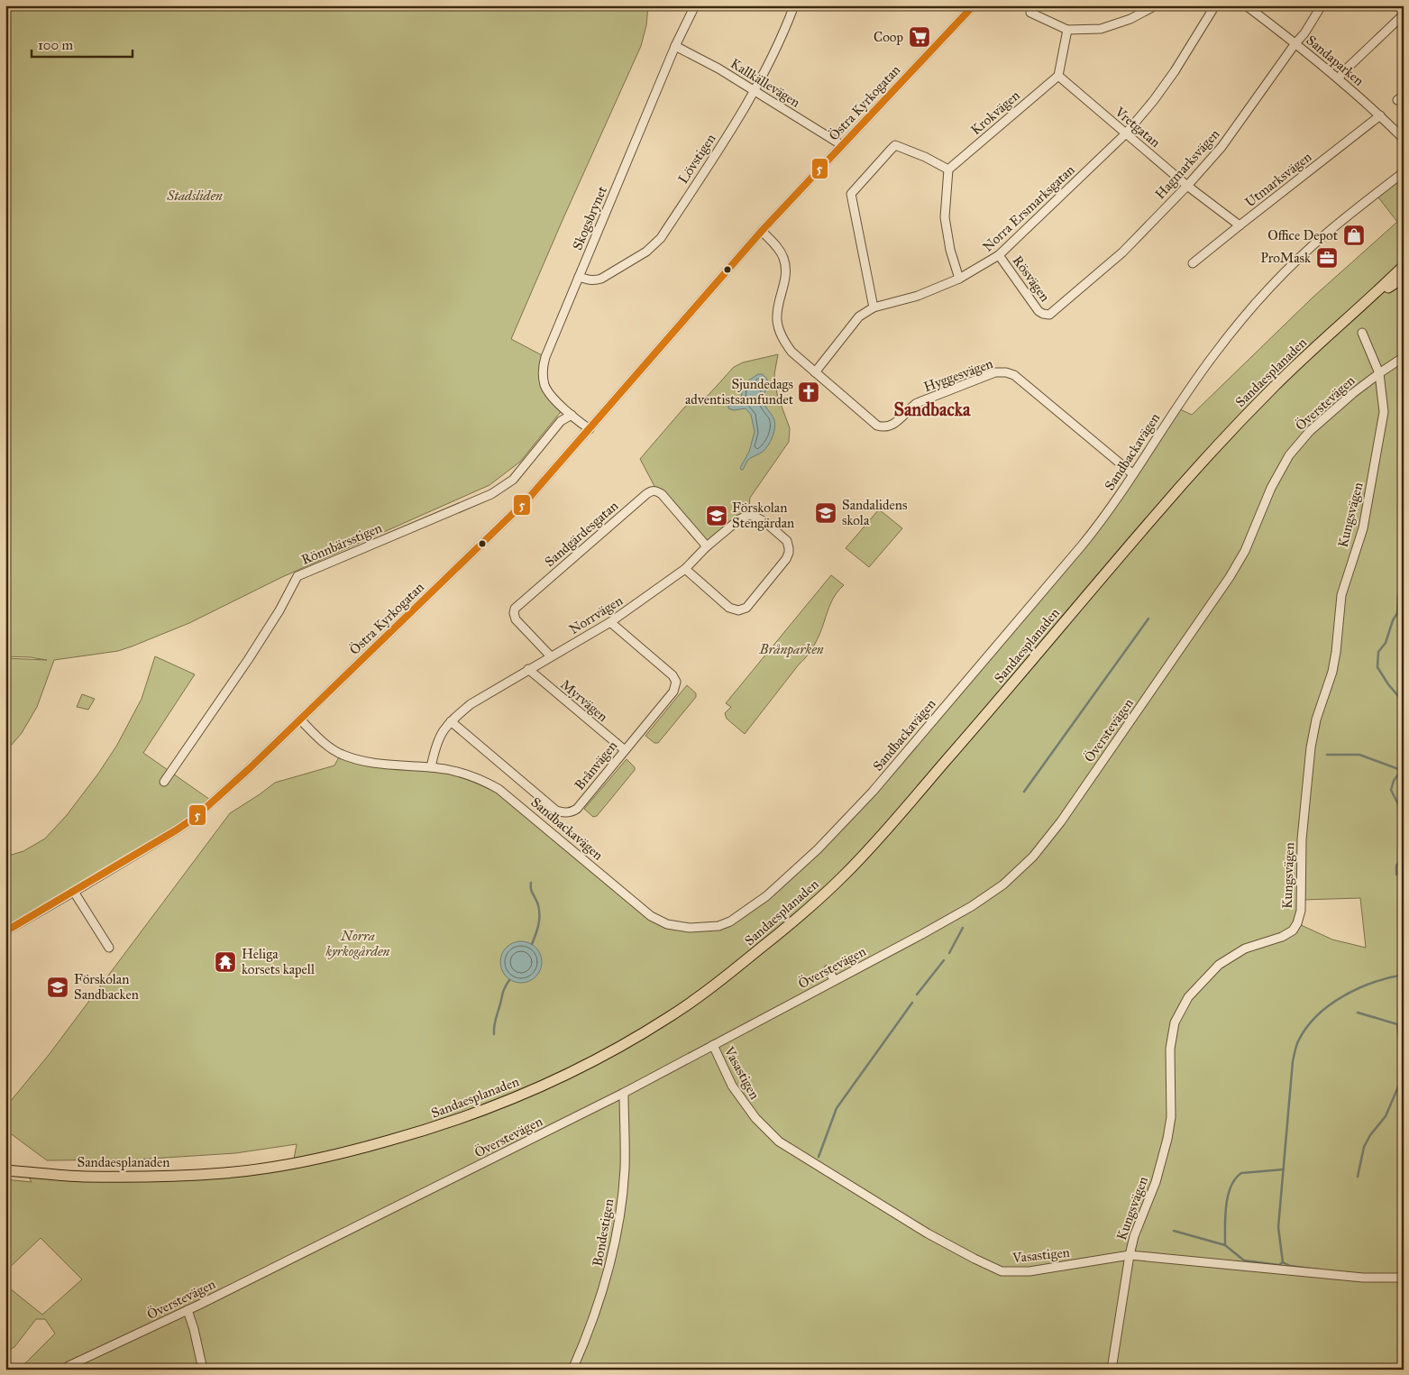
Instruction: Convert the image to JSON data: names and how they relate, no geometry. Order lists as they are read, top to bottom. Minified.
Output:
{"streets":{"main road":["Sandaesplanaden"],"street":["Sandaparken","Kallkällevägen","Östra Kyrkogatan","Krokvägen","Vretgatan","Lövstigen","Hagmarksvägen","Utmarksvägen","Norra Ersmarksgatan","Skogsbrynet","Rösvägen","Hyggesvägen","Överstevägen","Sandbackavägen","Kungsvägen","Sandgärdesgatan","Rönnbärsstigen","Norrvägen","Myrvägen","Brånvägen","Vasastigen","Bondestigen"]},"crossings":[["Sandaparken","Hagmarksvägen"],["Sandaparken","Utmarksvägen"],["Kallkällevägen","Östra Kyrkogatan"],["Kallkällevägen","Lövstigen"],["Kallkällevägen","Skogsbrynet"],["Östra Kyrkogatan","Skogsbrynet"],["Östra Kyrkogatan","Hyggesvägen"],["Östra Kyrkogatan","Sandbackavägen"],["Krokvägen","Vretgatan"],["Vretgatan","Hagmarksvägen"],["Vretgatan","Utmarksvägen"],["Vretgatan","Norra Ersmarksgatan"],["Lövstigen","Skogsbrynet"],["Hagmarksvägen","Rösvägen"],["Norra Ersmarksgatan","Rösvägen"],["Norra Ersmarksgatan","Hyggesvägen"],["Skogsbrynet","Rönnbärsstigen"],["Hyggesvägen","Sandbackavägen"],["Överstevägen","Kungsvägen"],["Överstevägen","Vasastigen"],["Överstevägen","Bondestigen"],["Sandbackavägen","Norrvägen"],["Kungsvägen","Vasastigen"],["Sandgärdesgatan","Norrvägen"],["Norrvägen","Myrvägen"],["Norrvägen","Brånvägen"],["Myrvägen","Brånvägen"]],"districts":["Sandbacka"],"parks":["Stadsliden","Brånparken","Norra kyrkogården"],"places":{"supermarket":["Coop"],"shop":["Office Depot"],"office":["ProMask"],"church":["Sjundedags adventistsamfundet"],"school or university":["Sandalidens skola","Förskolan Stengärdan","Förskolan Sandbacken"],"temple":["Heliga korsets kapell"]},"lines":["transit line 5"],"scale_bar":"100 m"}
